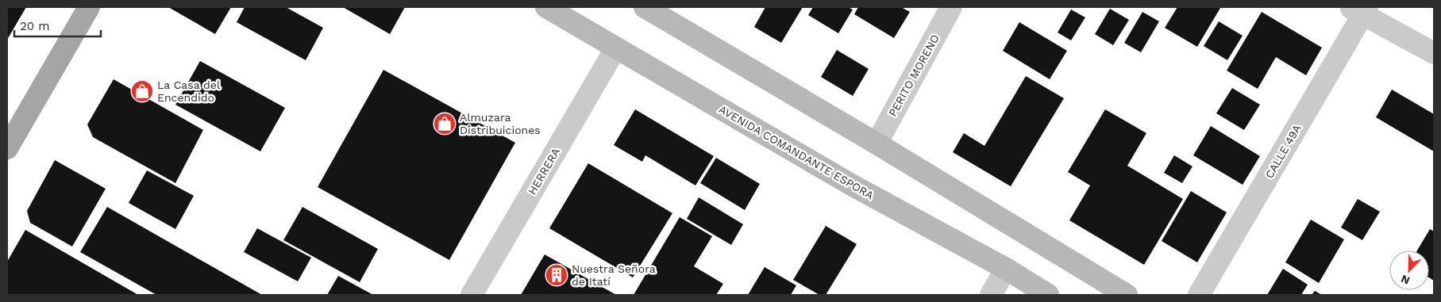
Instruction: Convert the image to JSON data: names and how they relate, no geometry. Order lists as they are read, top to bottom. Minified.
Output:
{"streets":{"main road":["AVENIDA COMANDANTE ESPORA"],"street":["PERITO MORENO","CALLE 49A","HERRERA"]},"crossings":[["AVENIDA COMANDANTE ESPORA","HERRERA"]],"places":{"shop":["La Casa del Encendido","Almuzara Distribuiciones"],"building":["Nuestra Señora de Itatí"]},"scale_bar":"20 m","north":"bottom left"}
